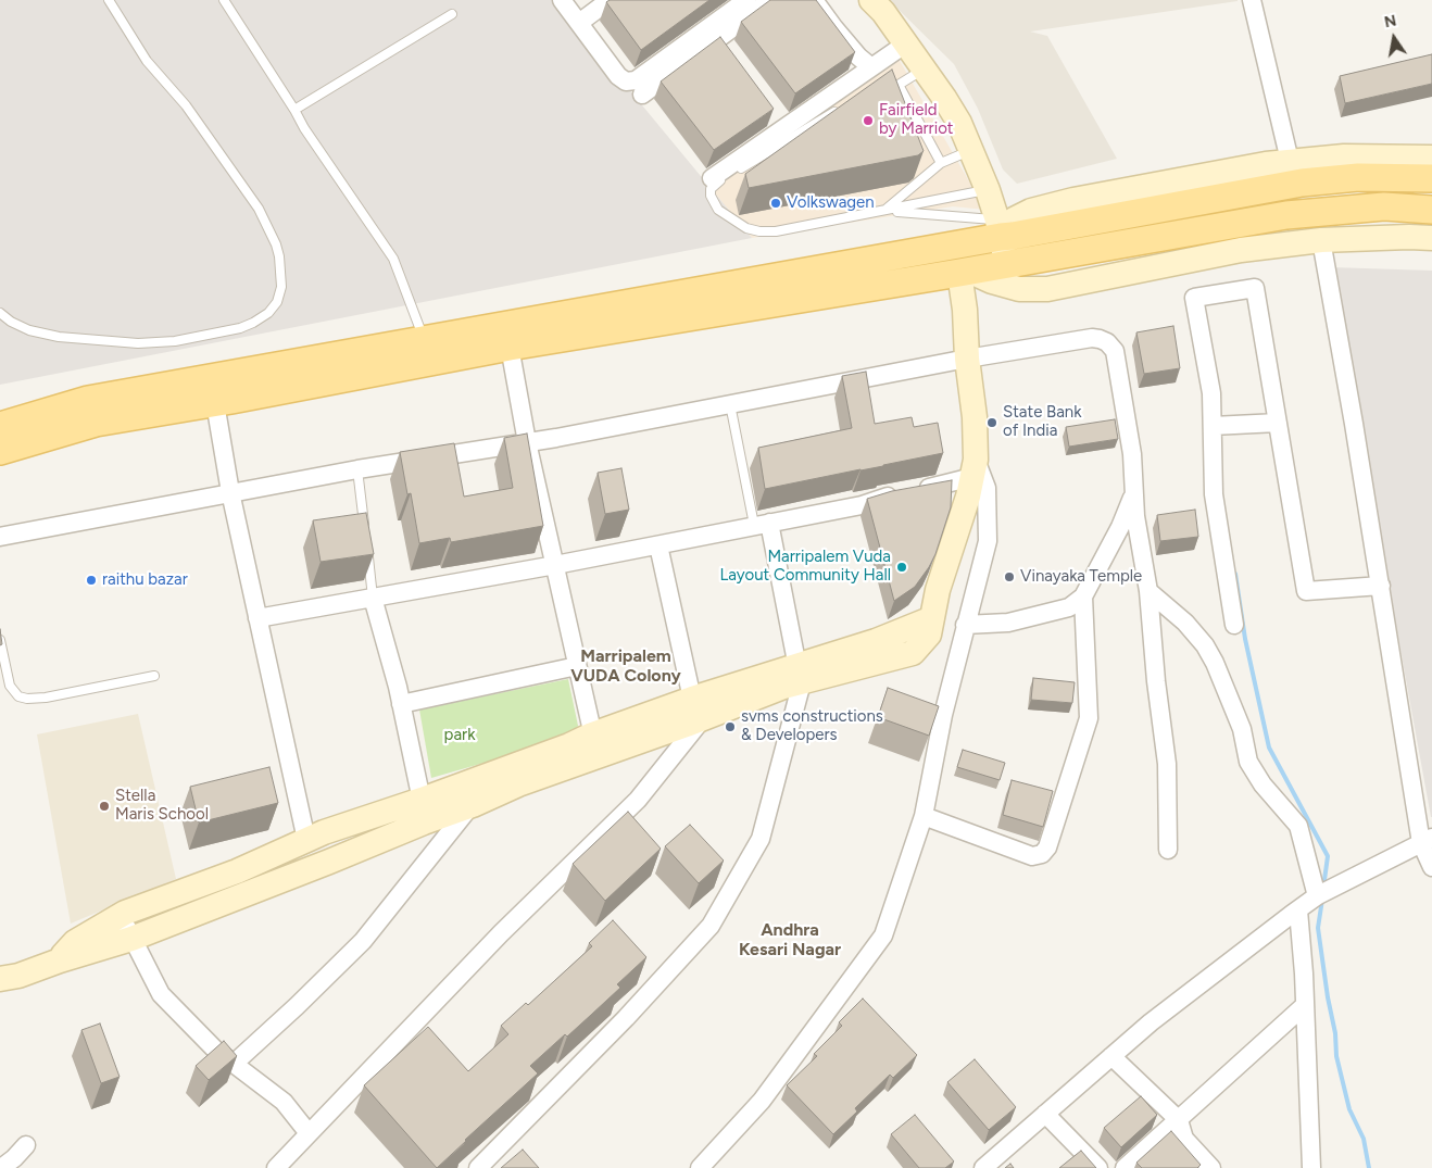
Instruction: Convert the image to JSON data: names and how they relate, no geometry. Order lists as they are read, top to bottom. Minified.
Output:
{"districts":["Marripalem VUDA Colony","Andhra Kesari Nagar"],"parks":["park"],"places":["Fairfield by Marriot","Volkswagen","State Bank of India","Marripalem Vuda Layout Community Hall","Vinayaka Temple","raithu bazar","svms constructions & Developers","Stella Maris School"],"north":"top"}
